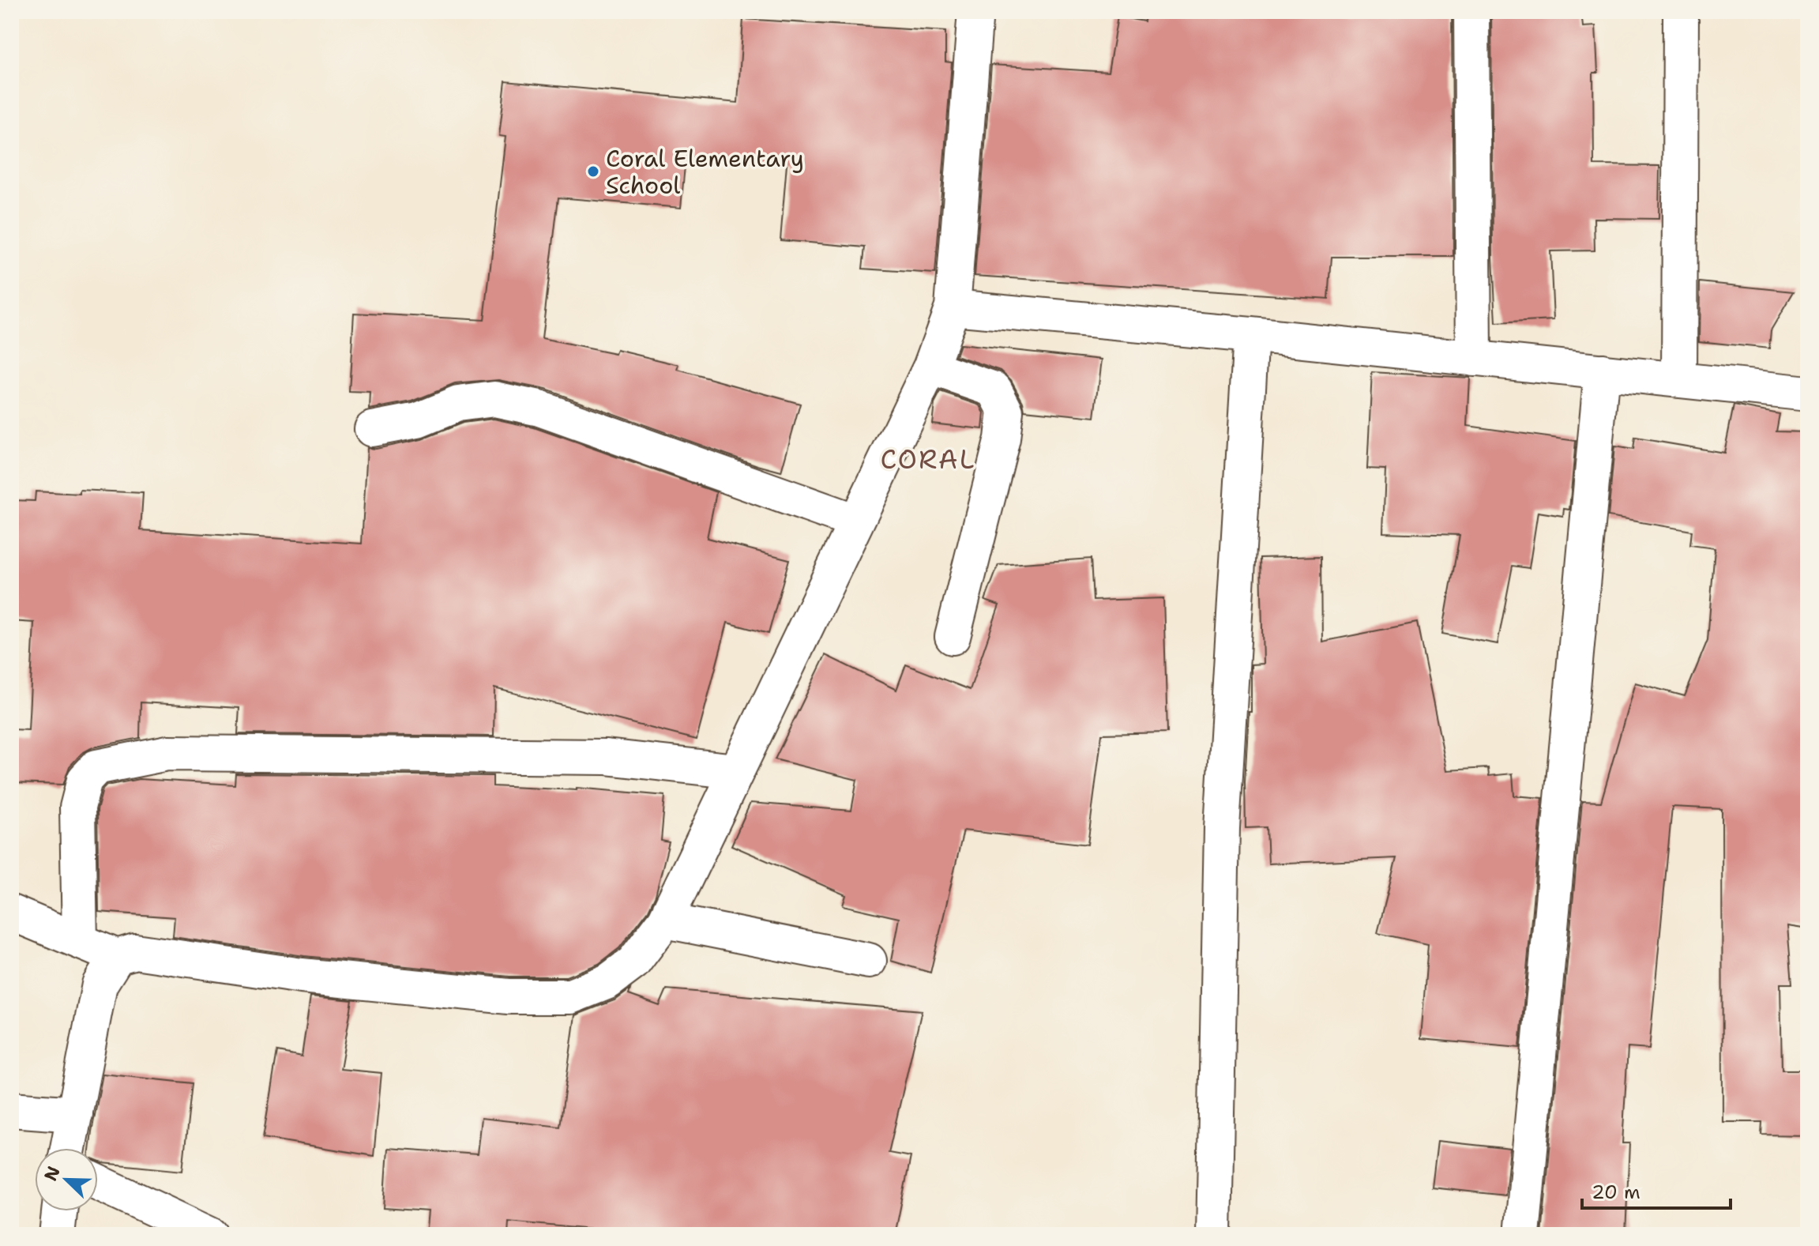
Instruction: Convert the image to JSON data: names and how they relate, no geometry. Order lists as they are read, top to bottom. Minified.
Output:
{"districts":["CORAL"],"places":["Coral Elementary School"],"scale_bar":"20 m","north":"top left"}
